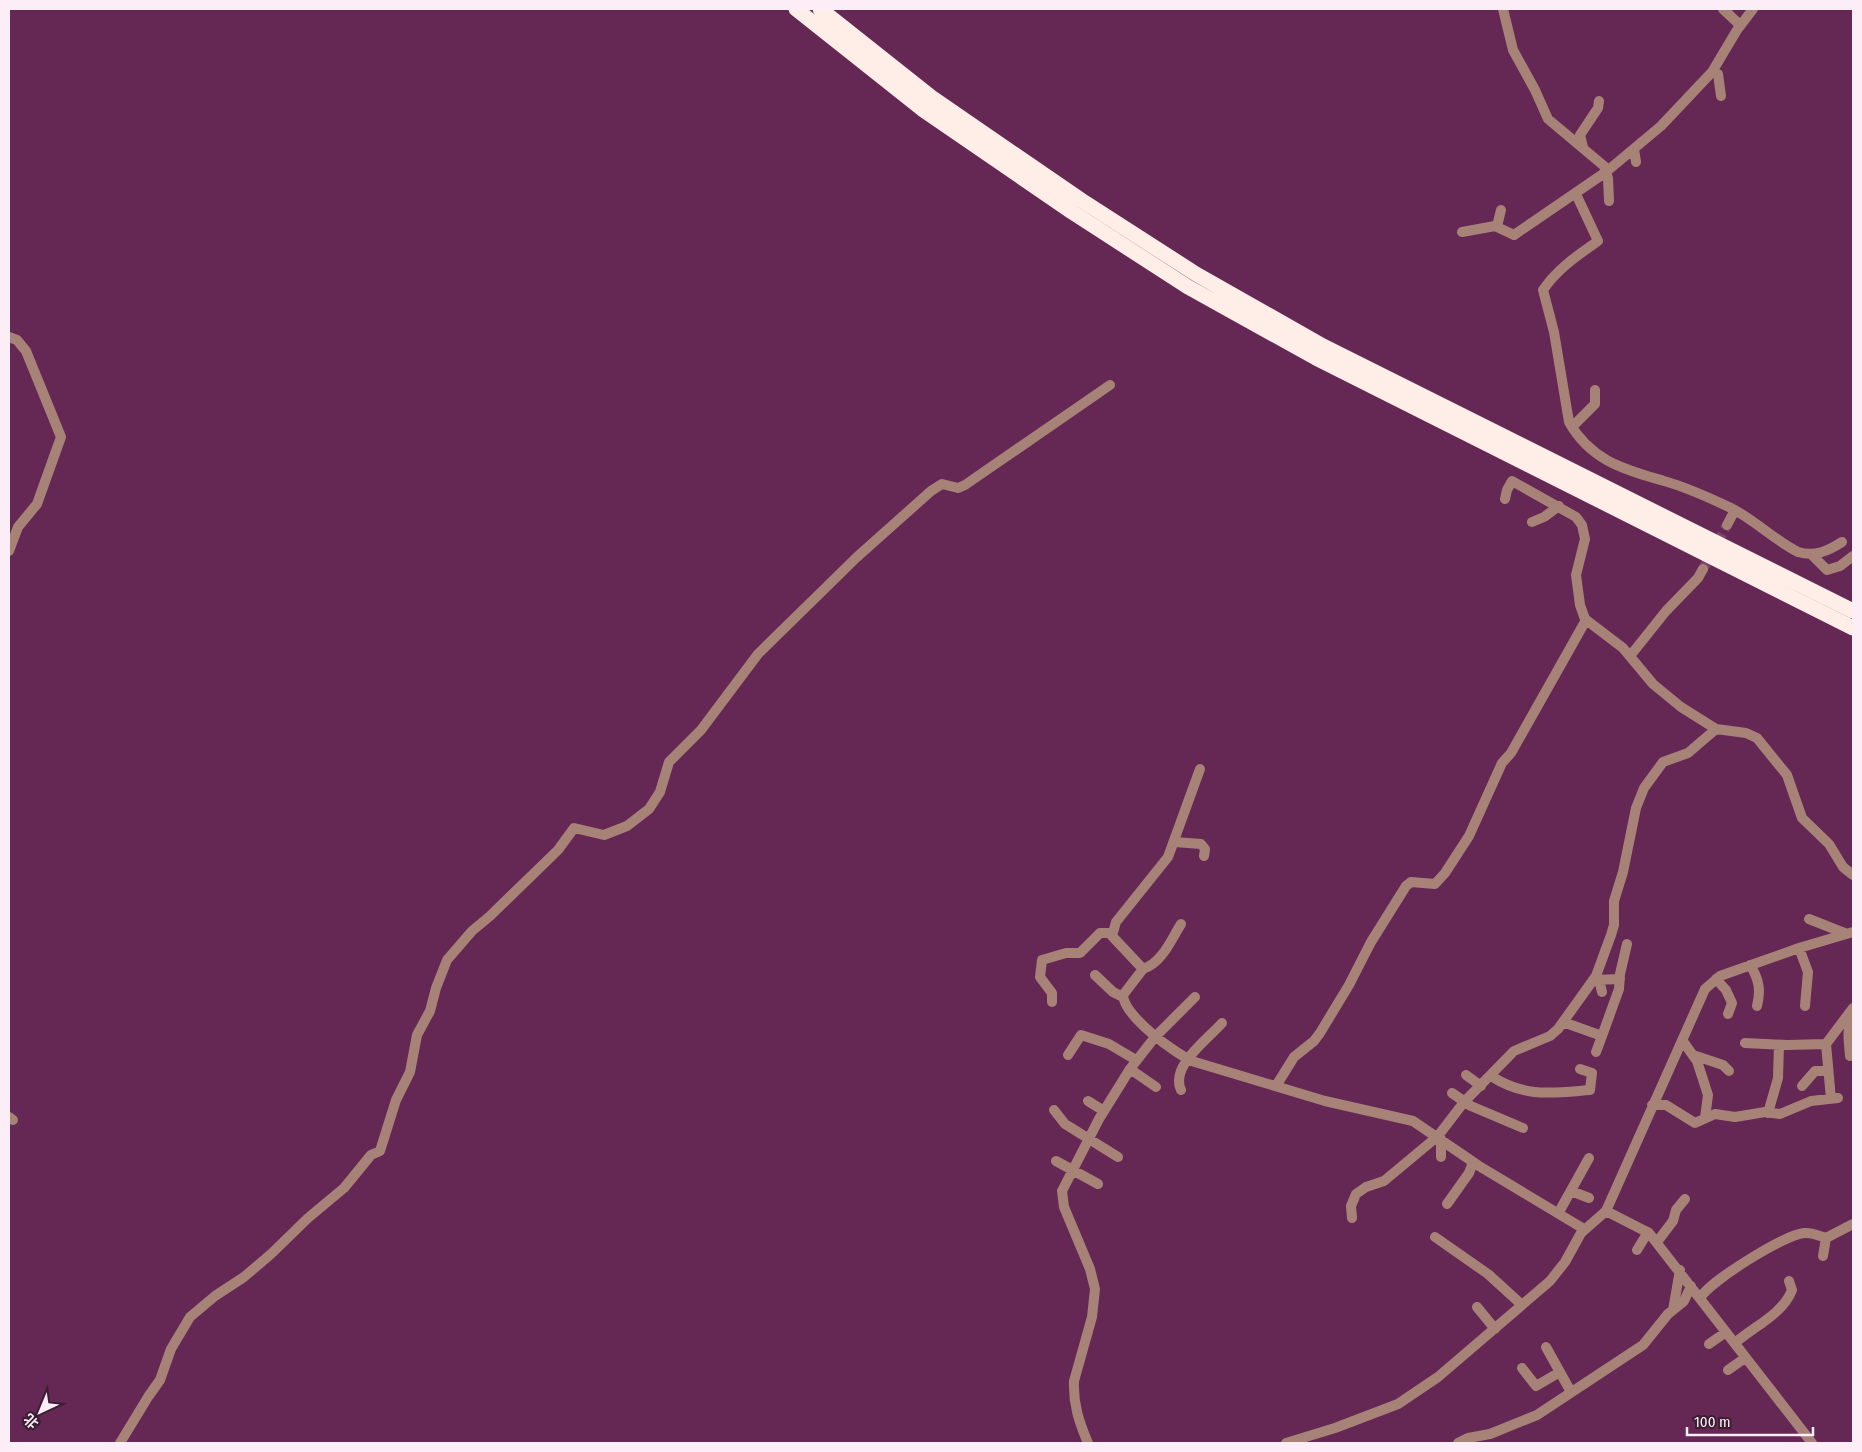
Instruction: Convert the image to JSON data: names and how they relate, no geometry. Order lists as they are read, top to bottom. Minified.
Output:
{"scale_bar":"100 m","north":"bottom left"}
